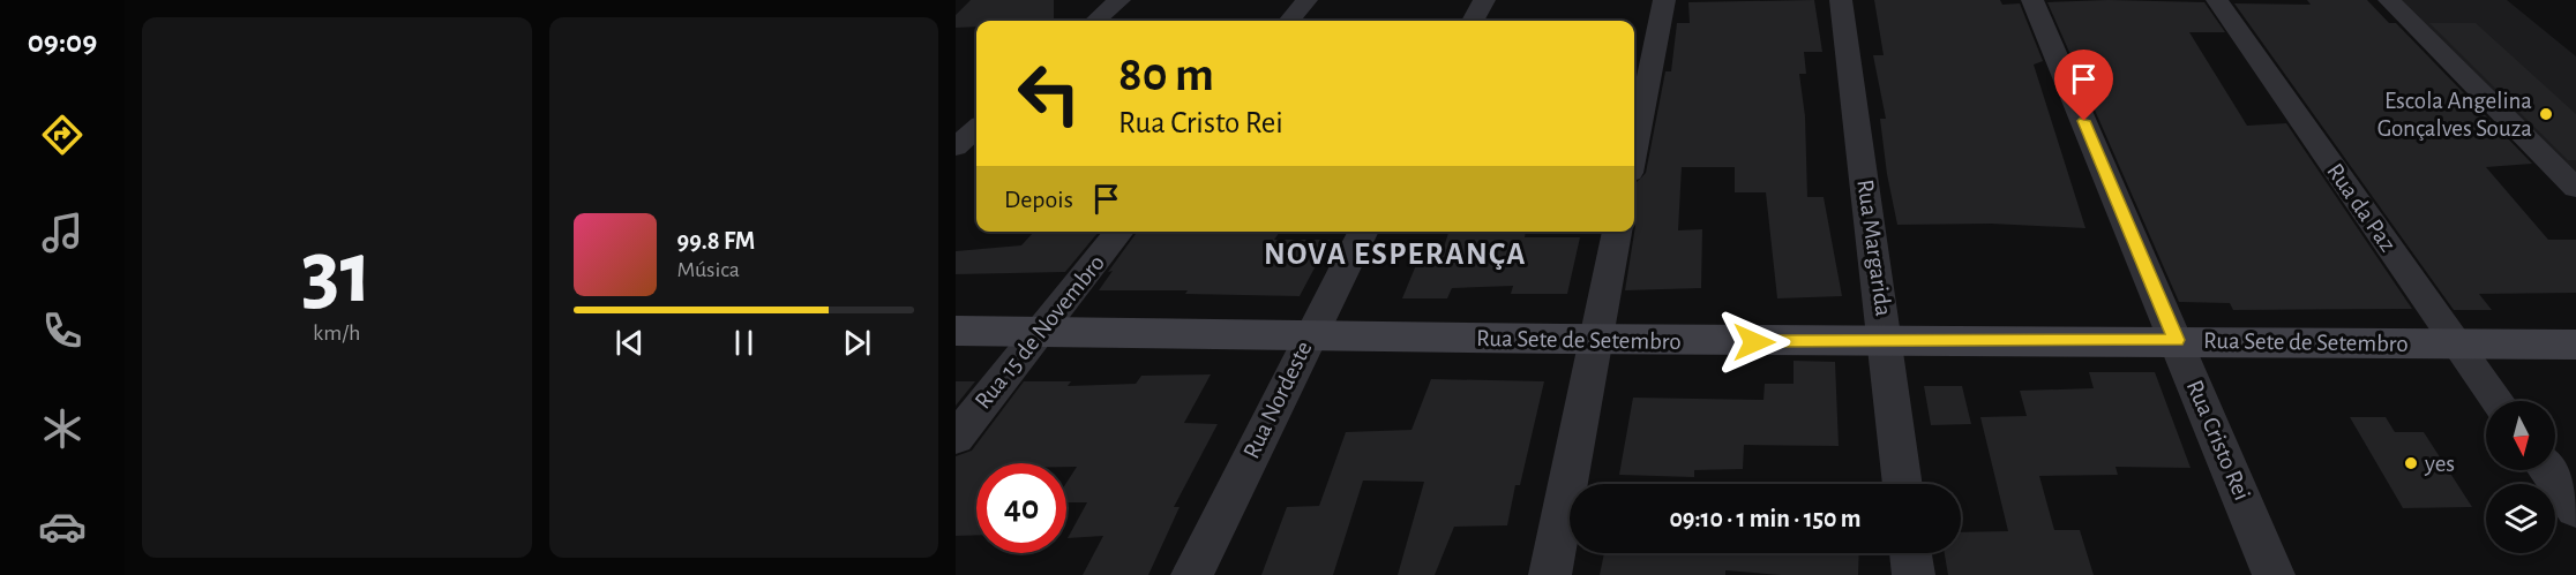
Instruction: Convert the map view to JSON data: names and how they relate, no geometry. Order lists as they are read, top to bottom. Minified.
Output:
{"streets":{"street":["Rua da Paz","Rua Margarida","Rua 15 de Novembro","Rua Sete de Setembro","Rua Nordeste","Rua Cristo Rei"]},"crossings":[["Rua da Paz","Rua Sete de Setembro"],["Rua Margarida","Rua Sete de Setembro"],["Rua 15 de Novembro","Rua Sete de Setembro"],["Rua Sete de Setembro","Rua Nordeste"],["Rua Sete de Setembro","Rua Cristo Rei"]],"districts":["NOVA ESPERANÇA"],"places":["Escola Angelina Gonçalves Souza","yes"],"north":"bottom","page":{"tabs":"09:09","tile":["31","km/h"],"turn":["80 m","Rua Cristo Rei"],"then":"Depois","song":["99.8 FM","Música"],"limit":"40","trip":"09:10 · 1 min · 150 m"}}
